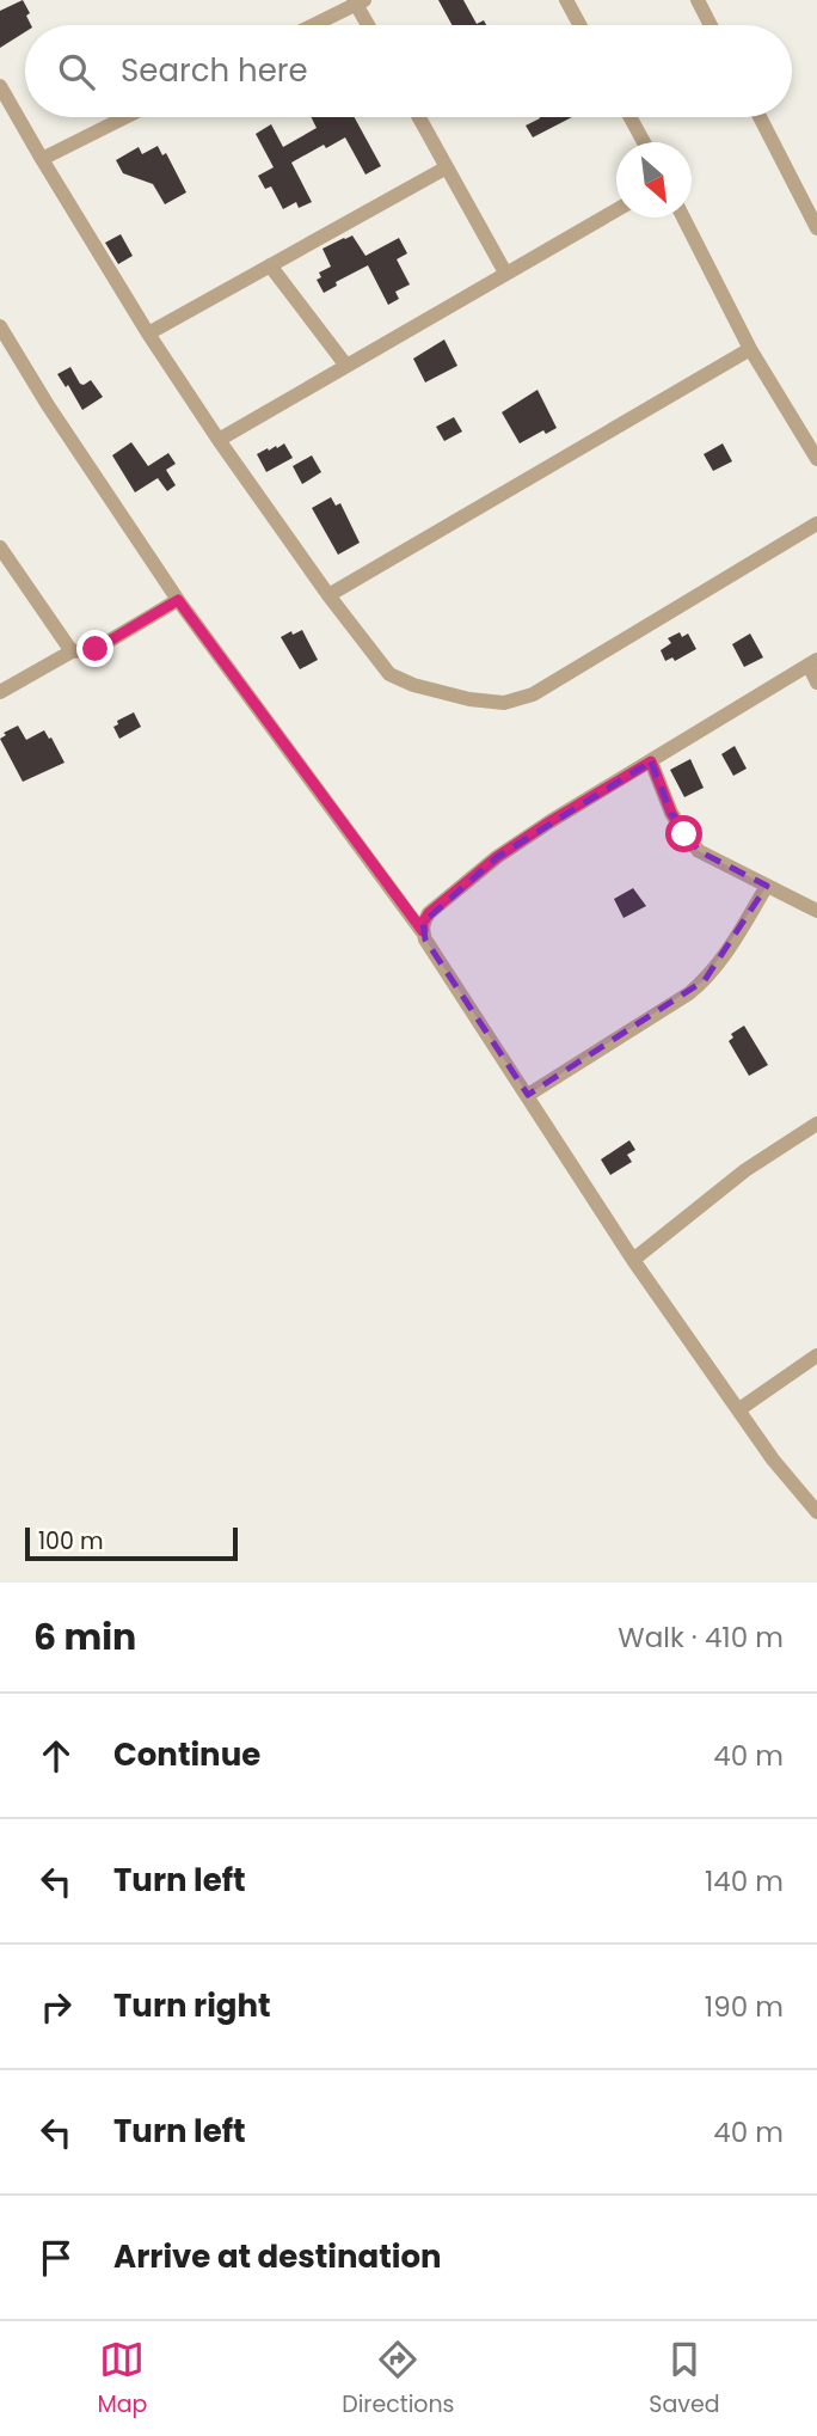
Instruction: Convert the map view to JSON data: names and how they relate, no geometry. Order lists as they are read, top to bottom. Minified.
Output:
{"scale_bar":"100 m","north":"bottom right","page":{"search":"Search here","scale":"100 m","heading":["6 min","Walk · 410 m"],"list":[["Continue","40 m"],["Turn left","140 m"],["Turn right","190 m"],["Turn left","40 m"],"Arrive at destination"],"nav":["Map","Directions","Saved"]}}
